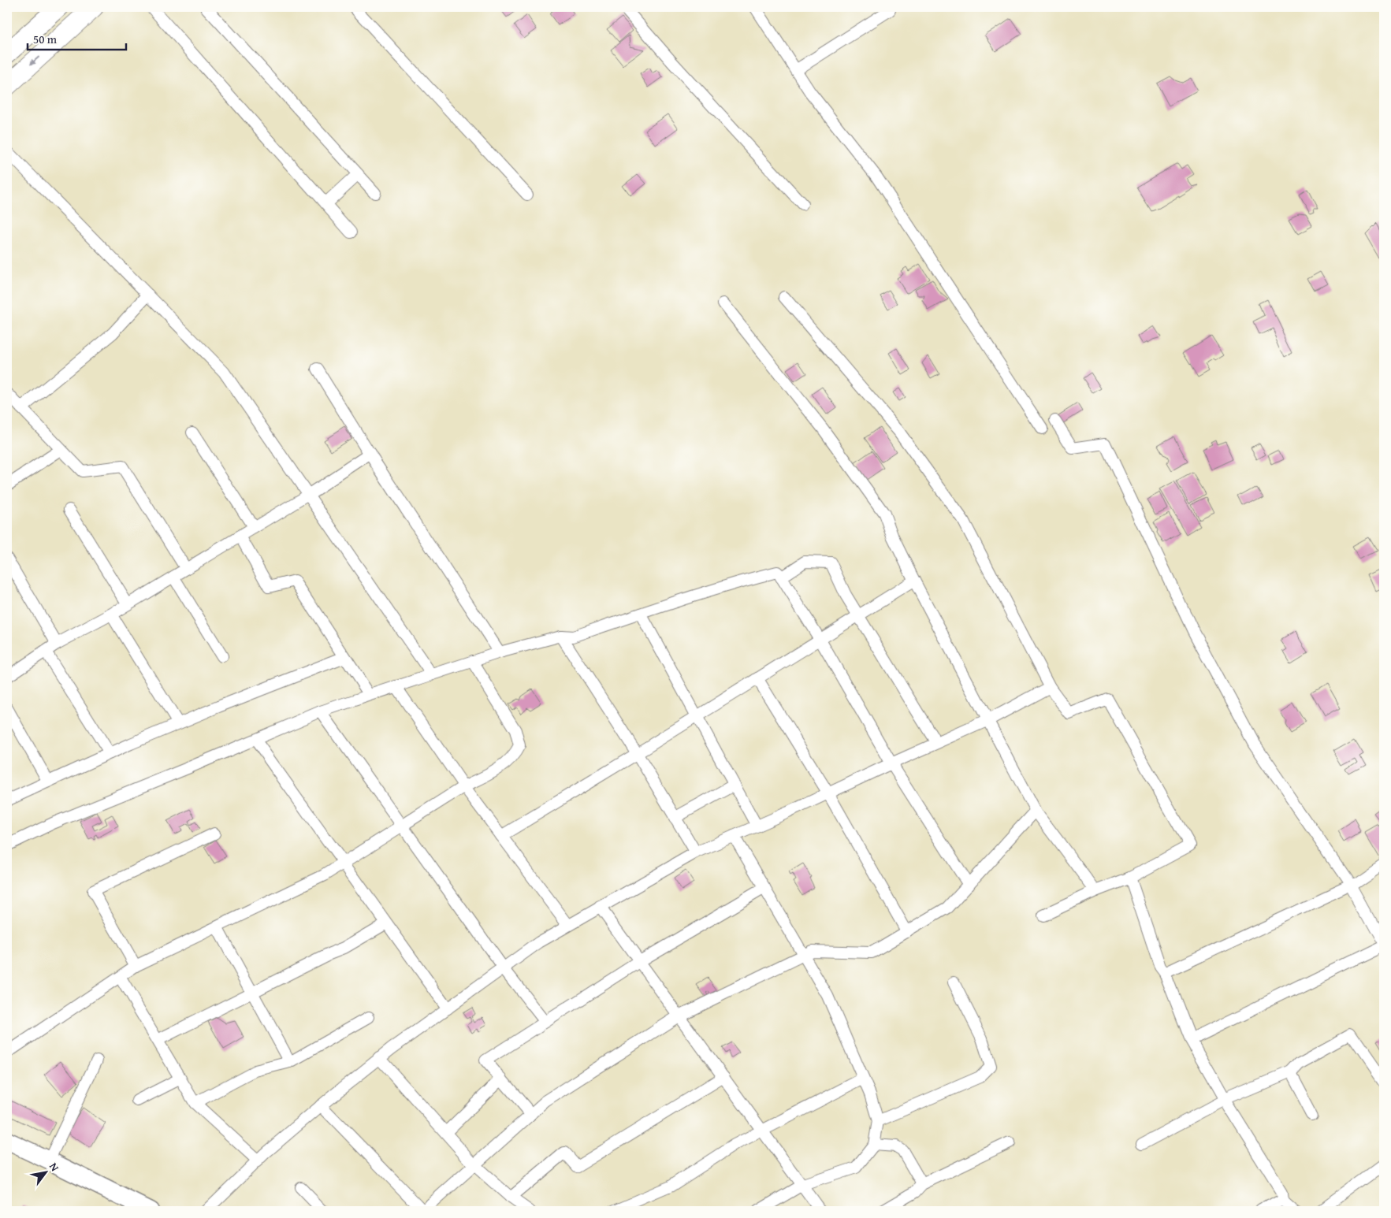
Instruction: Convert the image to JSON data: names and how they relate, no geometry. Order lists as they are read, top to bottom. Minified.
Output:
{"scale_bar":"50 m","north":"top right"}
